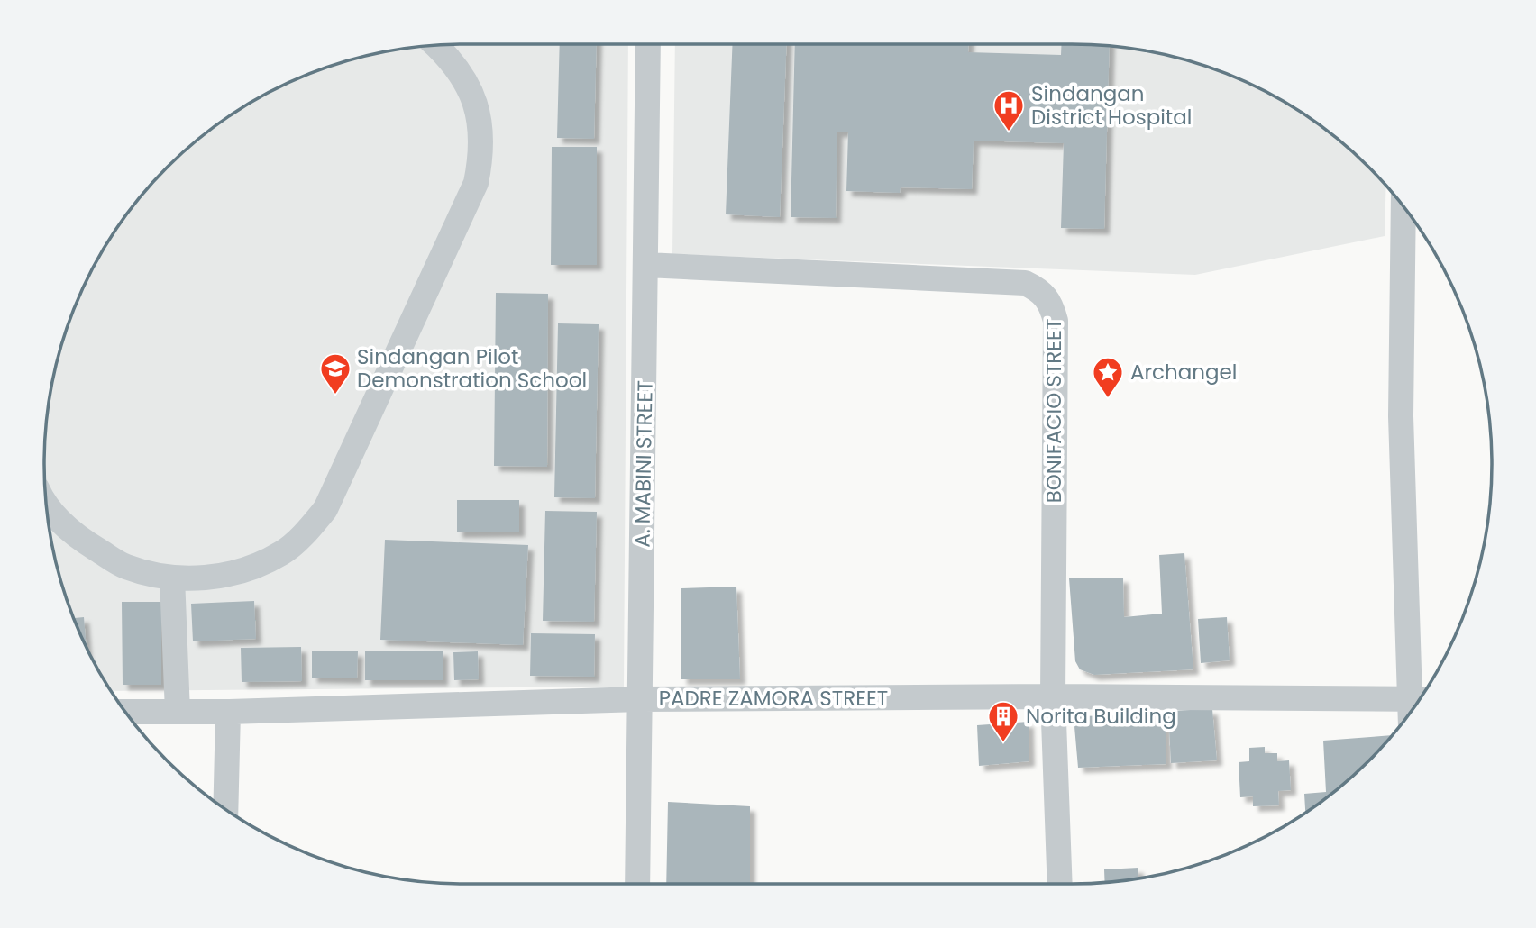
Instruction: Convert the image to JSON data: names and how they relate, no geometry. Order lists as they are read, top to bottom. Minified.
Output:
{"streets":{"street":["BONIFACIO STREET","A. MABINI STREET","PADRE ZAMORA STREET"]},"crossings":[["BONIFACIO STREET","A. MABINI STREET"],["BONIFACIO STREET","PADRE ZAMORA STREET"],["A. MABINI STREET","PADRE ZAMORA STREET"]],"places":{"hospital":["Sindangan District Hospital"],"school or university":["Sindangan Pilot Demonstration School"],"place":["Archangel"],"building":["Norita Building"]}}
